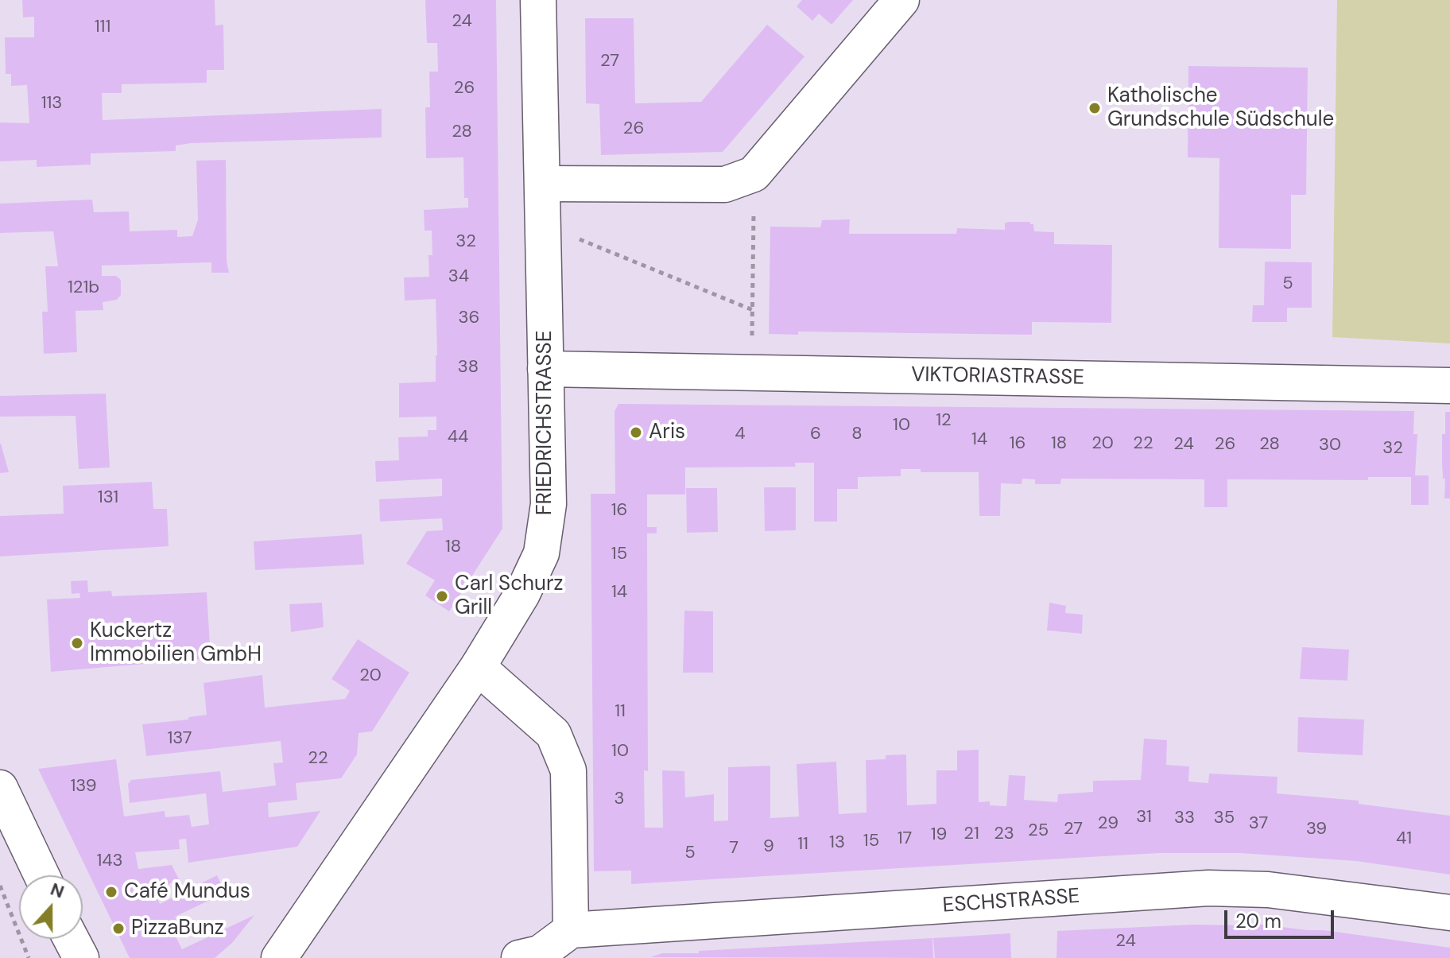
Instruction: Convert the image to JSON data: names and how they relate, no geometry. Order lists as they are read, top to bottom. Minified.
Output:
{"streets":{"street":["VIKTORIASTRASSE","FRIEDRICHSTRASSE","ESCHSTRASSE"]},"crossings":[["VIKTORIASTRASSE","FRIEDRICHSTRASSE"]],"places":["Katholische Grundschule Südschule","Aris","Carl Schurz Grill","Kuckertz Immobilien GmbH","Café Mundus","PizzaBunz"],"house_numbers":["24","111","27","26","113","26","28","32","34","5","121b","36","38","12","10","4","6","8","44","14","16","18","20","22","24","26","28","30","32","131","16","18","15","14","20","11","137","10","22","139","3","31","33","35","29","37","27","39","25","21","23","19","17","41","15","13","11","9","7","5","143","24"],"scale_bar":"20 m","north":"top"}
